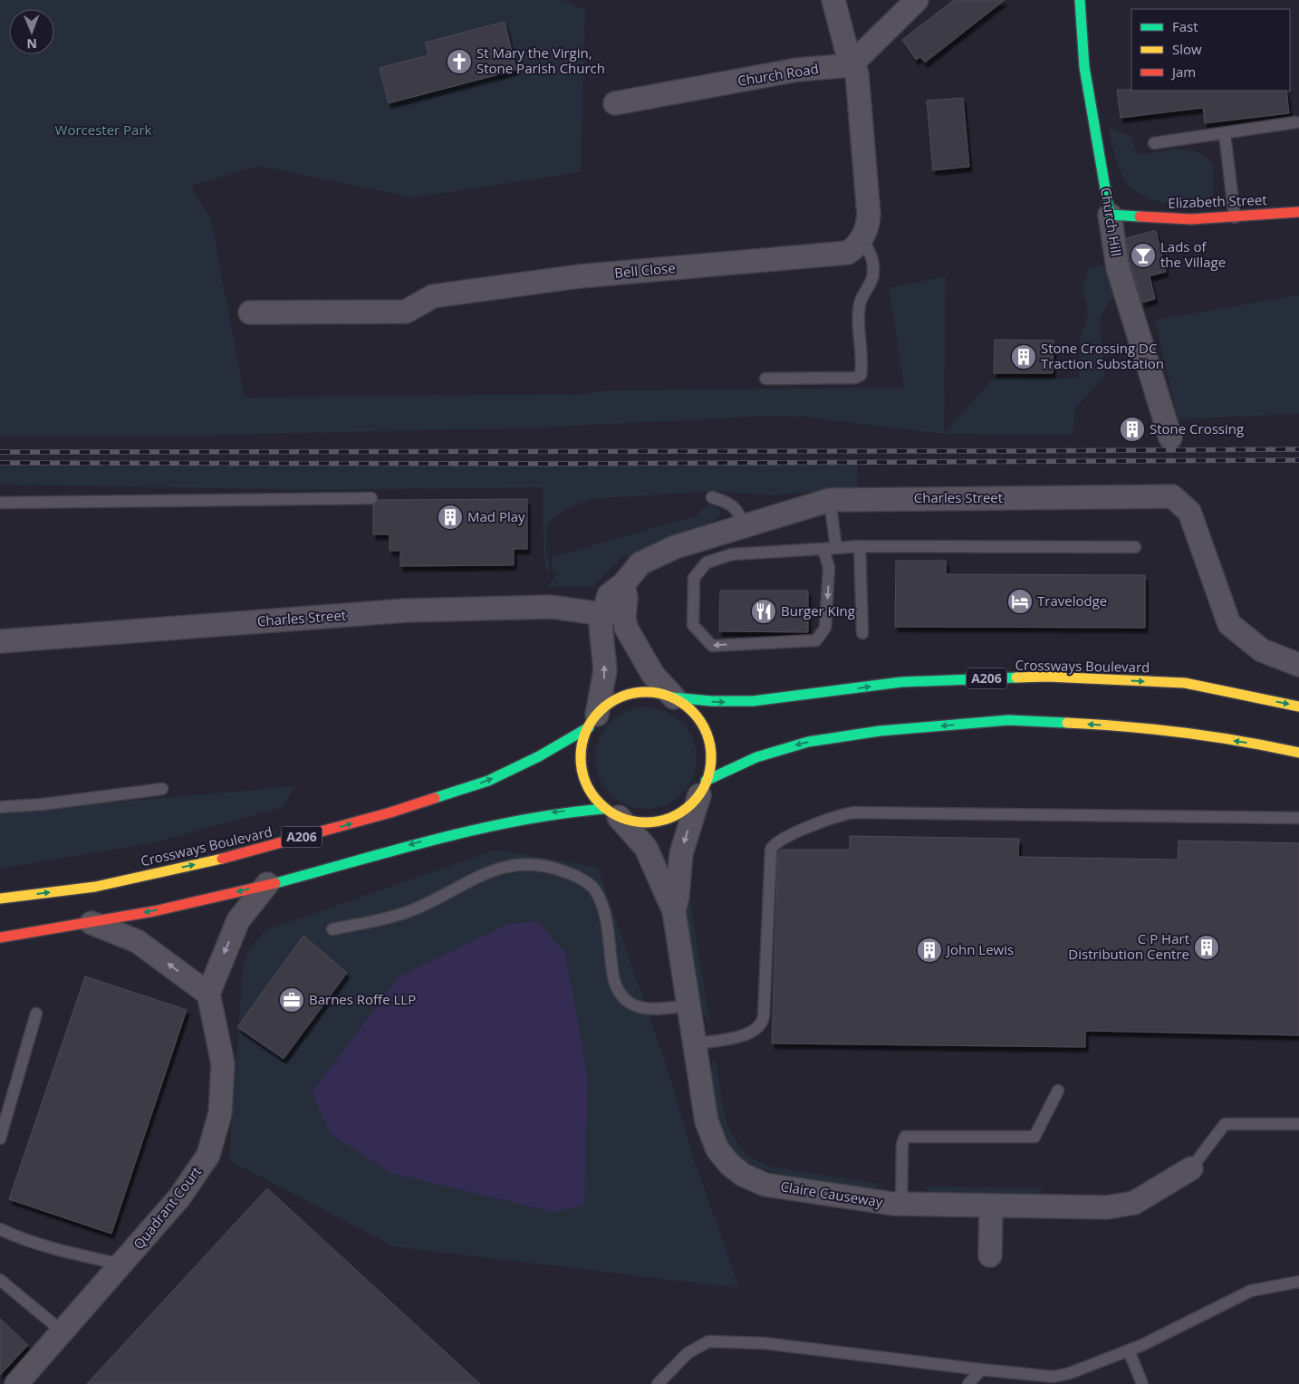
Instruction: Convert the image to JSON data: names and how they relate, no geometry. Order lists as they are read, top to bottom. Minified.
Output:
{"streets":{"main road":["Elizabeth Street","Church Hill","Crossways Boulevard","A206"],"street":["Church Road","Bell Close","Charles Street","Claire Causeway","Quadrant Court"]},"crossings":[["Elizabeth Street","Church Hill"],["Charles Street","Crossways Boulevard"],["Charles Street","Claire Causeway"],["Crossways Boulevard","Claire Causeway"]],"parks":["Worcester Park"],"places":{"church":["St Mary the Virgin, Stone Parish Church"],"bar":["Lads of the Village"],"building":["Stone Crossing DC Traction Substation","Stone Crossing","Mad Play","C P Hart Distribution Centre","John Lewis"],"hotel":["Travelodge"],"restaurant":["Burger King"],"office":["Barnes Roffe LLP"]},"legend":["Fast","Slow","Jam"],"north":"bottom"}
